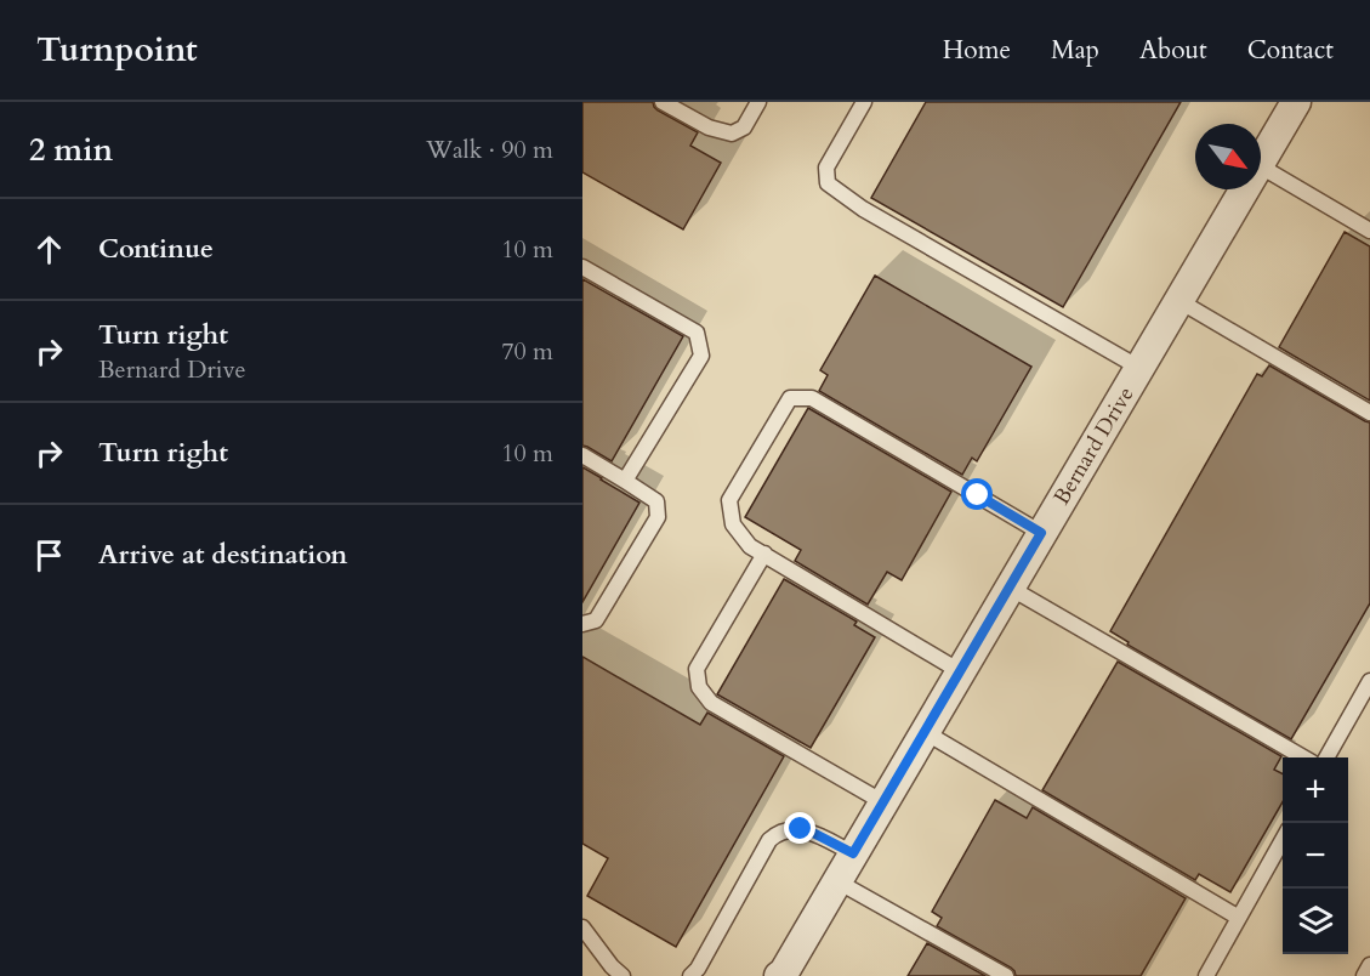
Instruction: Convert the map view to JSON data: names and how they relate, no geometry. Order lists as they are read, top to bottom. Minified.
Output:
{"streets":{"street":["Bernard Drive"]},"north":"bottom right","page":{"header":"Turnpoint","nav":["Home","Map","About","Contact"],"heading":["2 min","Walk · 90 m"],"list":[["Continue","10 m"],["Turn right","Bernard Drive","70 m"],["Turn right","10 m"],"Arrive at destination"],"map_buttons":["+","−"]}}
